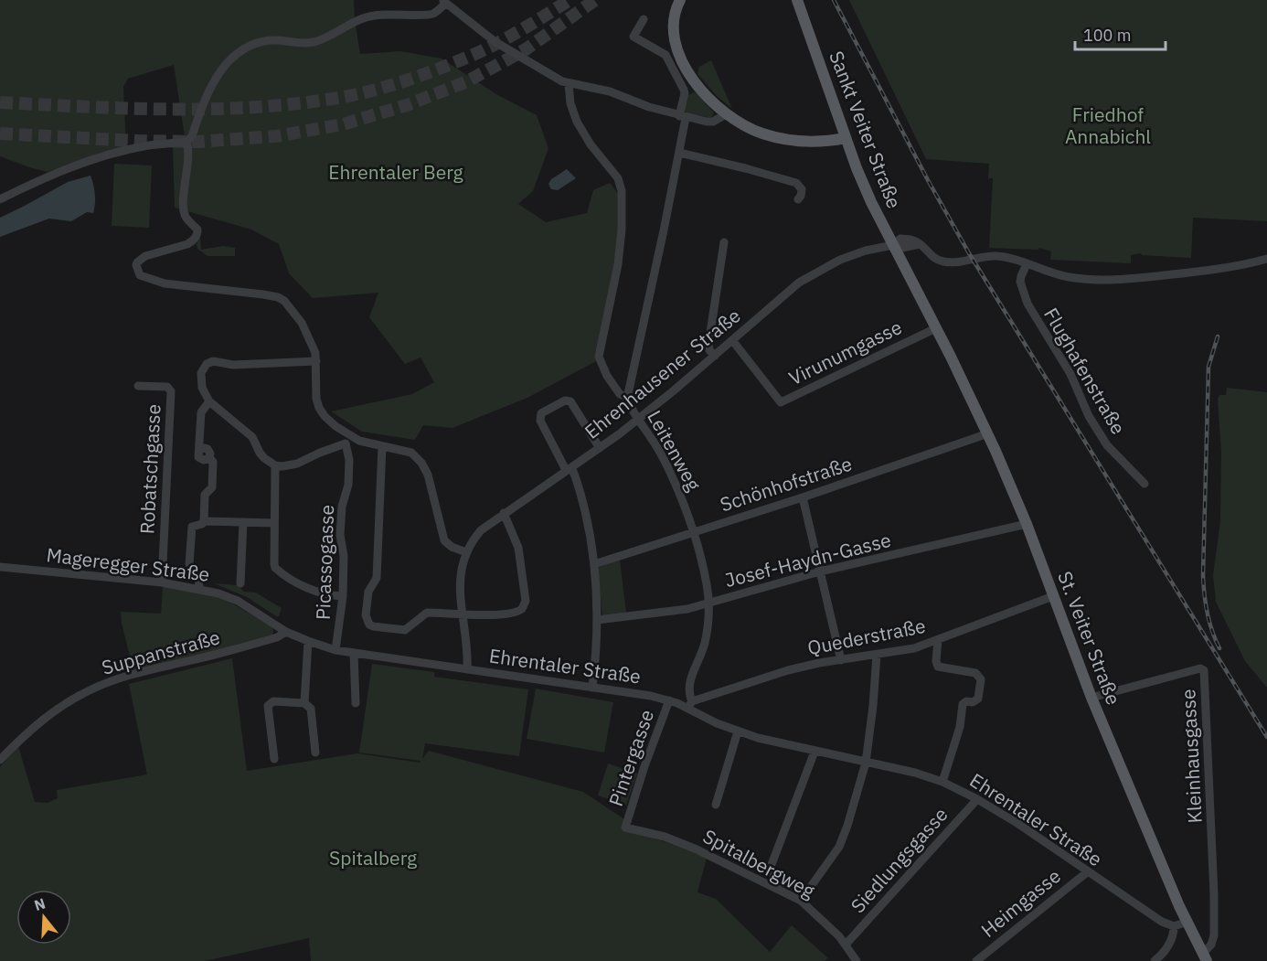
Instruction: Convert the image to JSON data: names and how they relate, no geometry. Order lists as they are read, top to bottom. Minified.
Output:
{"streets":{"main road":["Sankt Veiter Straße","St. Veiter Straße"],"street":["Virunumgasse","Flughafenstraße","Ehrenhausener Straße","Leitenweg","Robatschgasse","Schönhofstraße","Josef-Haydn-Gasse","Picassogasse","Mageregger Straße","Quederstraße","Suppanstraße","Ehrentaler Straße","Kleinhausgasse","Pintergasse","Siedlungsgasse","Spitalbergweg","Heimgasse"]},"crossings":[["Sankt Veiter Straße","Virunumgasse"],["Sankt Veiter Straße","Flughafenstraße"],["Sankt Veiter Straße","Ehrenhausener Straße"],["Sankt Veiter Straße","St. Veiter Straße"],["Virunumgasse","Ehrenhausener Straße"],["Virunumgasse","St. Veiter Straße"],["Flughafenstraße","Ehrenhausener Straße"],["Ehrenhausener Straße","Leitenweg"],["Ehrenhausener Straße","Ehrentaler Straße"],["Leitenweg","Schönhofstraße"],["Leitenweg","Josef-Haydn-Gasse"],["Leitenweg","Quederstraße"],["Leitenweg","Ehrentaler Straße"],["Robatschgasse","Mageregger Straße"],["Schönhofstraße","St. Veiter Straße"],["Josef-Haydn-Gasse","St. Veiter Straße"],["Picassogasse","Mageregger Straße"],["Mageregger Straße","Suppanstraße"],["Mageregger Straße","Ehrentaler Straße"],["Quederstraße","St. Veiter Straße"],["Quederstraße","Ehrentaler Straße"],["St. Veiter Straße","Kleinhausgasse"],["Ehrentaler Straße","Pintergasse"],["Ehrentaler Straße","Siedlungsgasse"],["Ehrentaler Straße","Heimgasse"],["Pintergasse","Spitalbergweg"],["Siedlungsgasse","Spitalbergweg"]],"parks":["Friedhof Annabichl","Ehrentaler Berg","Spitalberg"],"scale_bar":"100 m","north":"top"}
